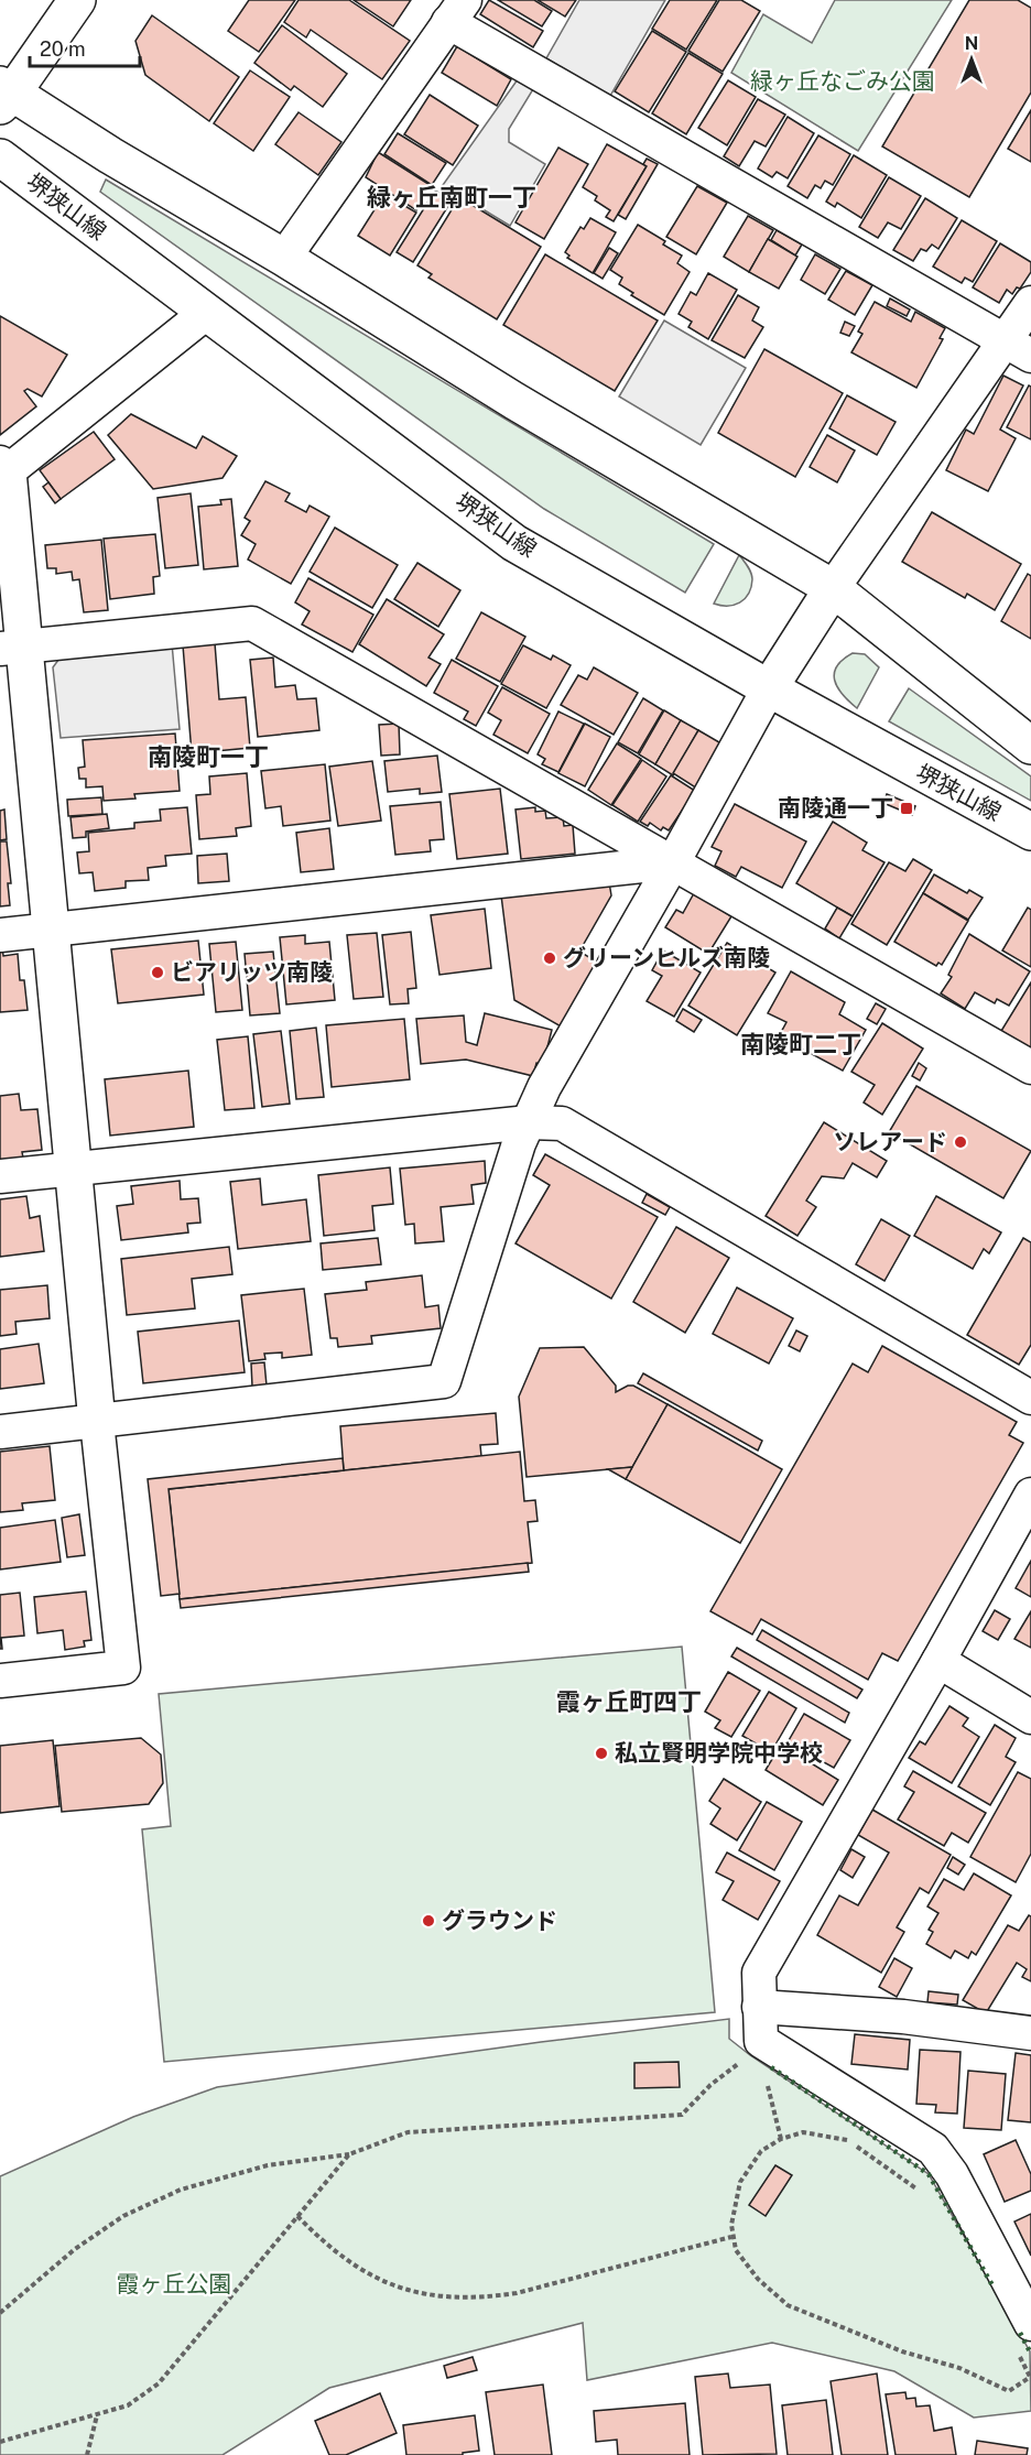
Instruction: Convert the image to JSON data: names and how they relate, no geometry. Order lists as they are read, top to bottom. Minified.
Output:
{"streets":{"main road":["堺狭山線"]},"districts":["緑ヶ丘南町一丁","南陵町一丁","南陵町二丁","霞ヶ丘町四丁"],"parks":["緑ヶ丘なごみ公園","霞ヶ丘公園"],"places":{"transit":["南陵通一丁"],"other":["グリーンヒルズ南陵","ビアリッツ南陵","ソレアード","私立賢明学院中学校","グラウンド"]},"scale_bar":"20 m","north":"top"}
